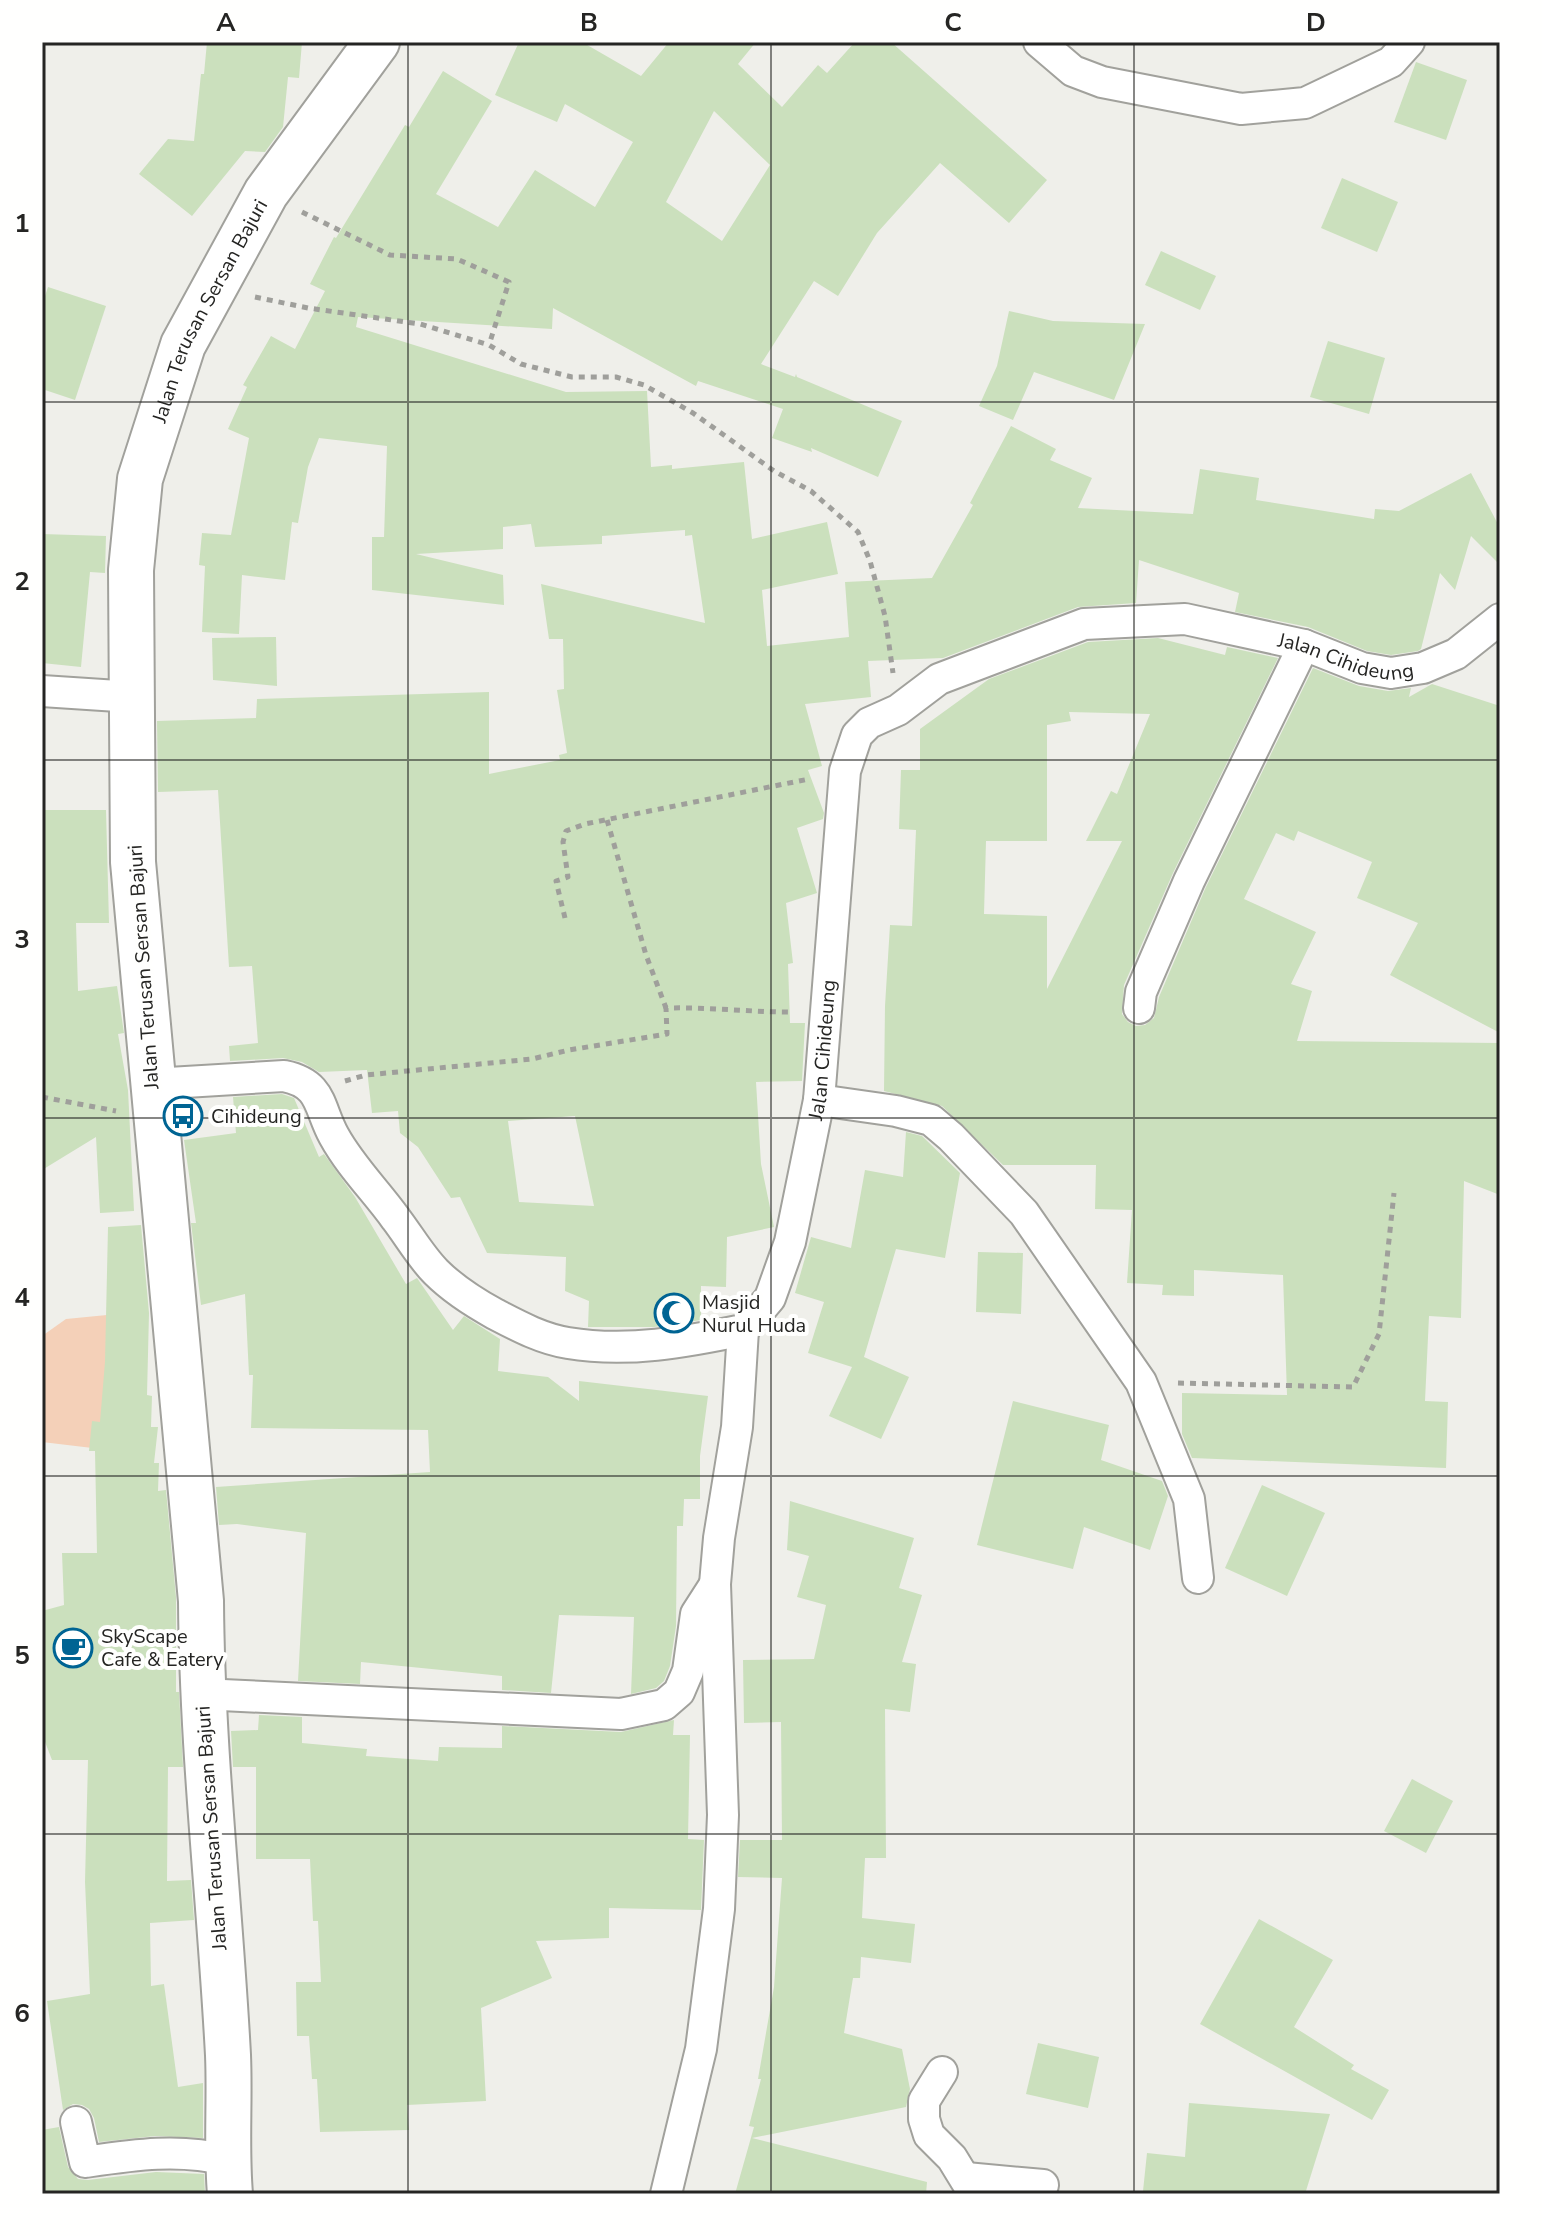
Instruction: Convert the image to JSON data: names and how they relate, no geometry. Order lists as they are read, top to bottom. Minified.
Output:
{"streets":{"main road":["Jalan Terusan Sersan Bajuri"],"street":["Jalan Cihideung"]},"places":{"bus stop":["Cihideung"],"mosque":["Masjid Nurul Huda"],"cafe":["SkyScape Cafe & Eatery"]},"grid":{"columns":["A","B","C","D"],"rows":["1","2","3","4","5","6"]}}
